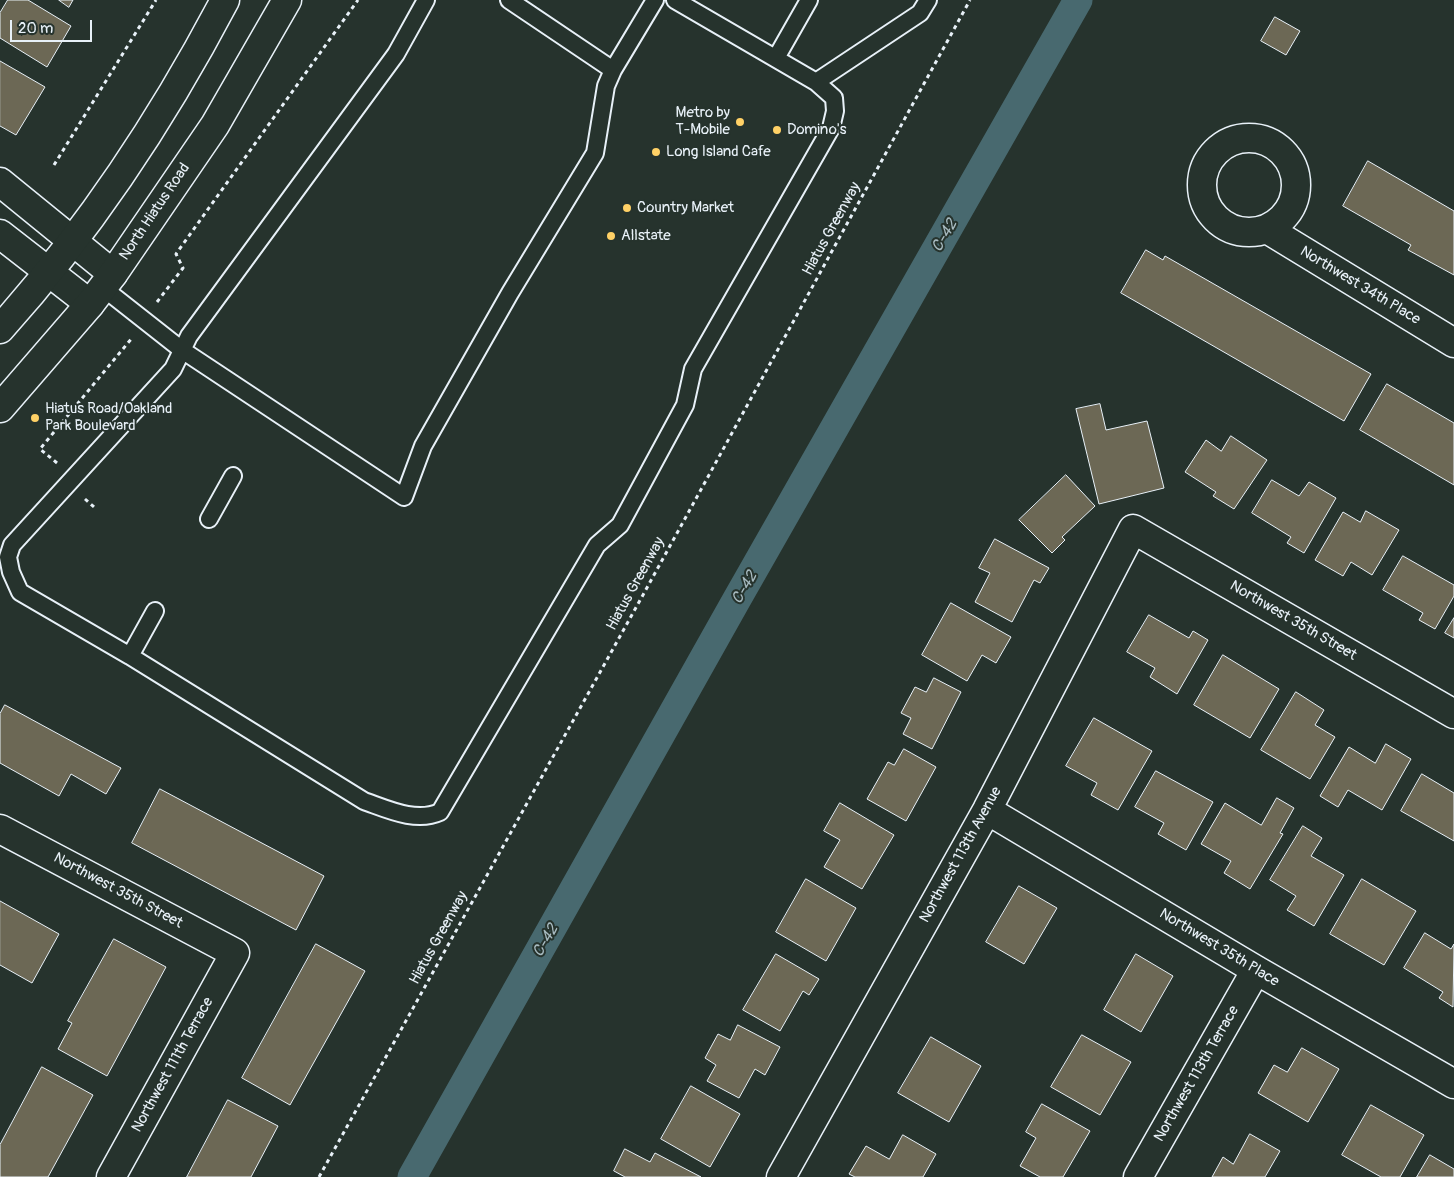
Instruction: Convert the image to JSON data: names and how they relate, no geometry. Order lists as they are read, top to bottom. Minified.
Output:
{"streets":{"street":["North Hiatus Road","Northwest 34th Place","Northwest 35th Street","Northwest 113th Avenue","Northwest 35th Place","Northwest 111th Terrace","Northwest 113th Terrace"],"path":["Hiatus Greenway"]},"crossings":[["Northwest 35th Street","Northwest 113th Avenue"],["Northwest 35th Street","Northwest 111th Terrace"],["Northwest 113th Avenue","Northwest 35th Place"],["Northwest 35th Place","Northwest 113th Terrace"]],"water":["C-42"],"places":["Metro by T-Mobile","Domino's","Long Island Cafe","Country Market","Allstate","Hiatus Road/Oakland Park Boulevard"],"scale_bar":"20 m"}
